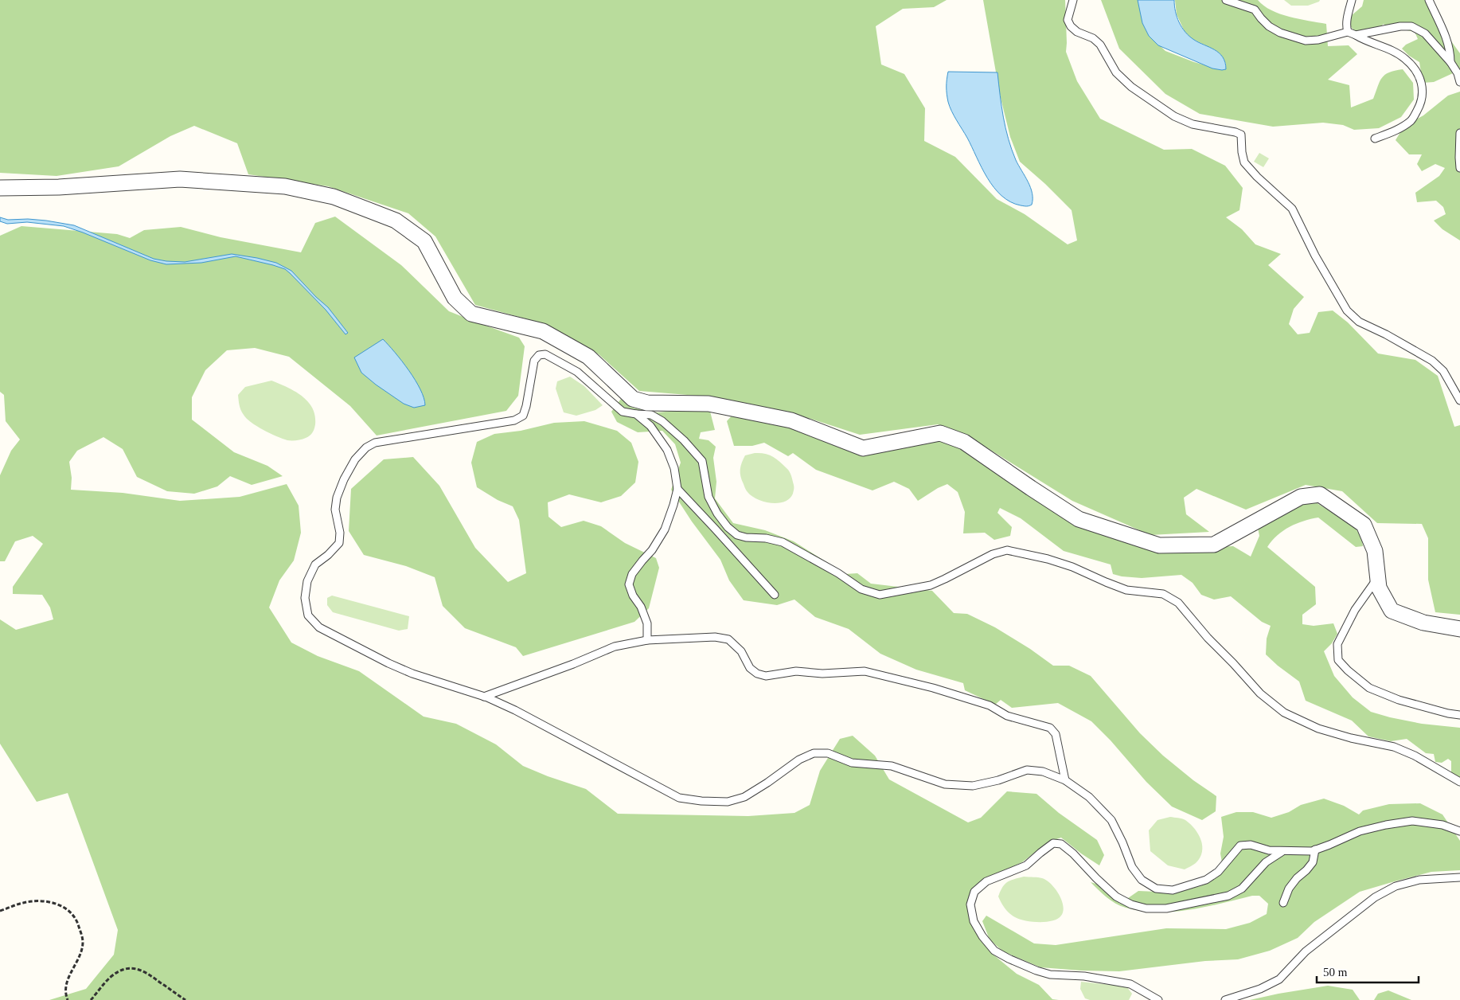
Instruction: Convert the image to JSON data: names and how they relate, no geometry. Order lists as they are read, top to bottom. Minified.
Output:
{"scale_bar":"50 m"}
